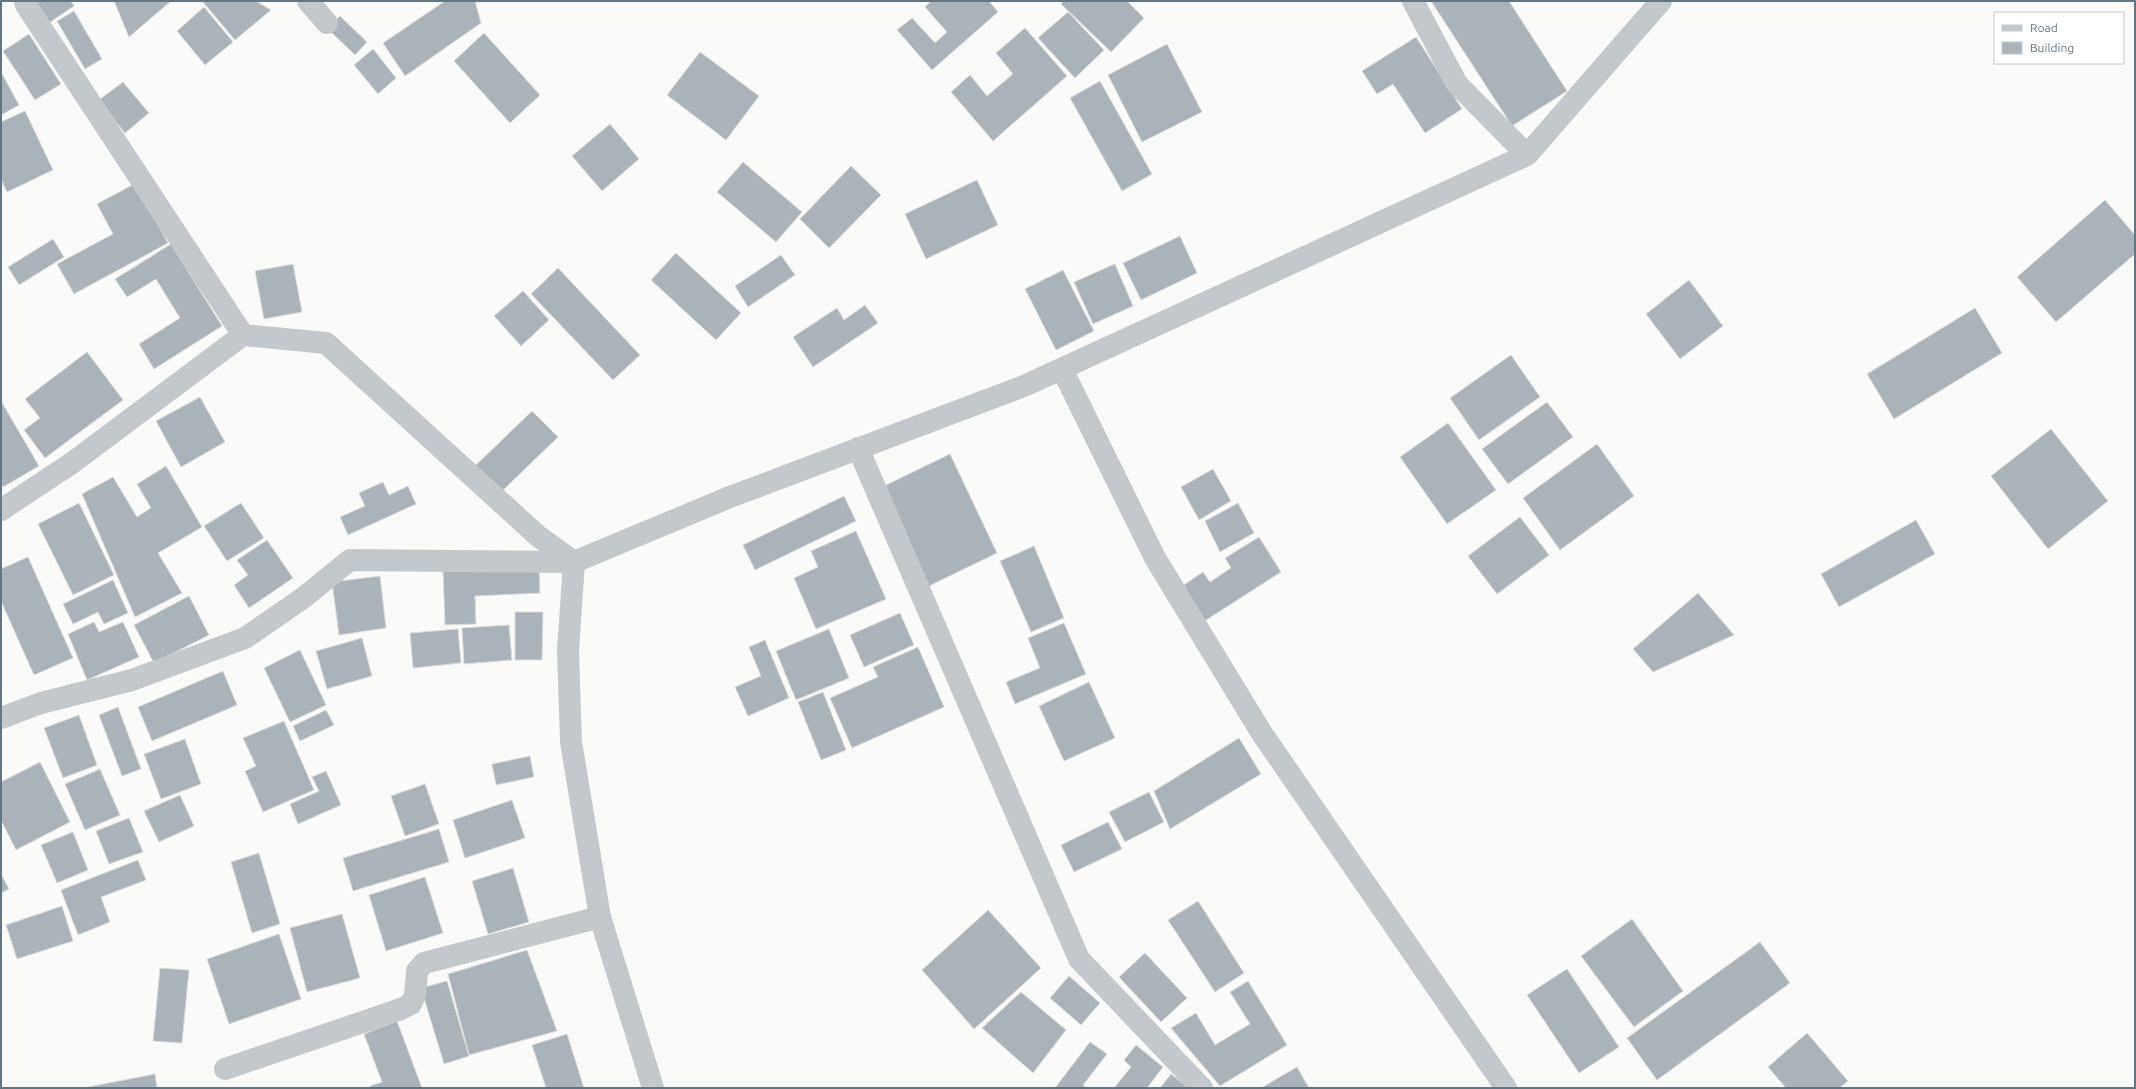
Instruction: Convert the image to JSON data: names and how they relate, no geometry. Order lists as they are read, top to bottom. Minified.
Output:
{"legend":["Road","Building"]}
